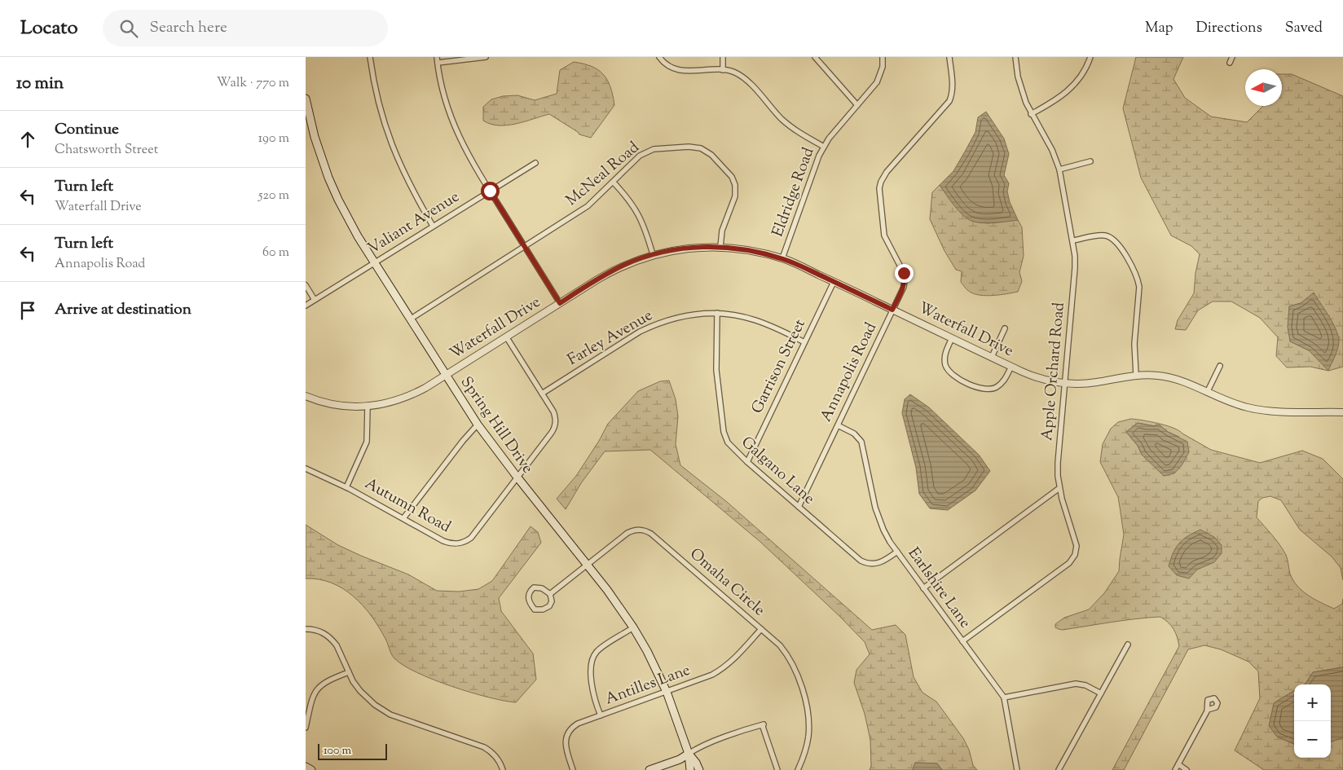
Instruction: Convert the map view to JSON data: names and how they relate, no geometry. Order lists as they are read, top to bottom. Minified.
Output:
{"streets":{"main road":["Spring Hill Drive"],"street":["McNeal Road","Eldridge Road","Valiant Avenue","Waterfall Drive","Farley Avenue","Garrison Street","Apple Orchard Road","Annapolis Road","Galgano Lane","Autumn Road","Omaha Circle","Earlshire Lane","Antilles Lane"]},"crossings":[["McNeal Road","Waterfall Drive"],["McNeal Road","Spring Hill Drive"],["Eldridge Road","Waterfall Drive"],["Valiant Avenue","Spring Hill Drive"],["Waterfall Drive","Garrison Street"],["Waterfall Drive","Apple Orchard Road"],["Waterfall Drive","Annapolis Road"],["Waterfall Drive","Spring Hill Drive"],["Farley Avenue","Garrison Street"],["Farley Avenue","Galgano Lane"],["Farley Avenue","Autumn Road"],["Garrison Street","Galgano Lane"],["Apple Orchard Road","Earlshire Lane"],["Annapolis Road","Galgano Lane"],["Annapolis Road","Earlshire Lane"],["Spring Hill Drive","Autumn Road"],["Spring Hill Drive","Omaha Circle"],["Spring Hill Drive","Antilles Lane"],["Galgano Lane","Earlshire Lane"],["Omaha Circle","Antilles Lane"]],"scale_bar":"100 m","north":"left","page":{"header":"Locato","search":"Search here","nav":["Map","Directions","Saved"],"heading":["10 min","Walk · 770 m"],"list":[["Continue","Chatsworth Street","190 m"],["Turn left","Waterfall Drive","520 m"],["Turn left","Annapolis Road","60 m"],"Arrive at destination"],"map_buttons":["+","−"],"scale":"100 m"}}
